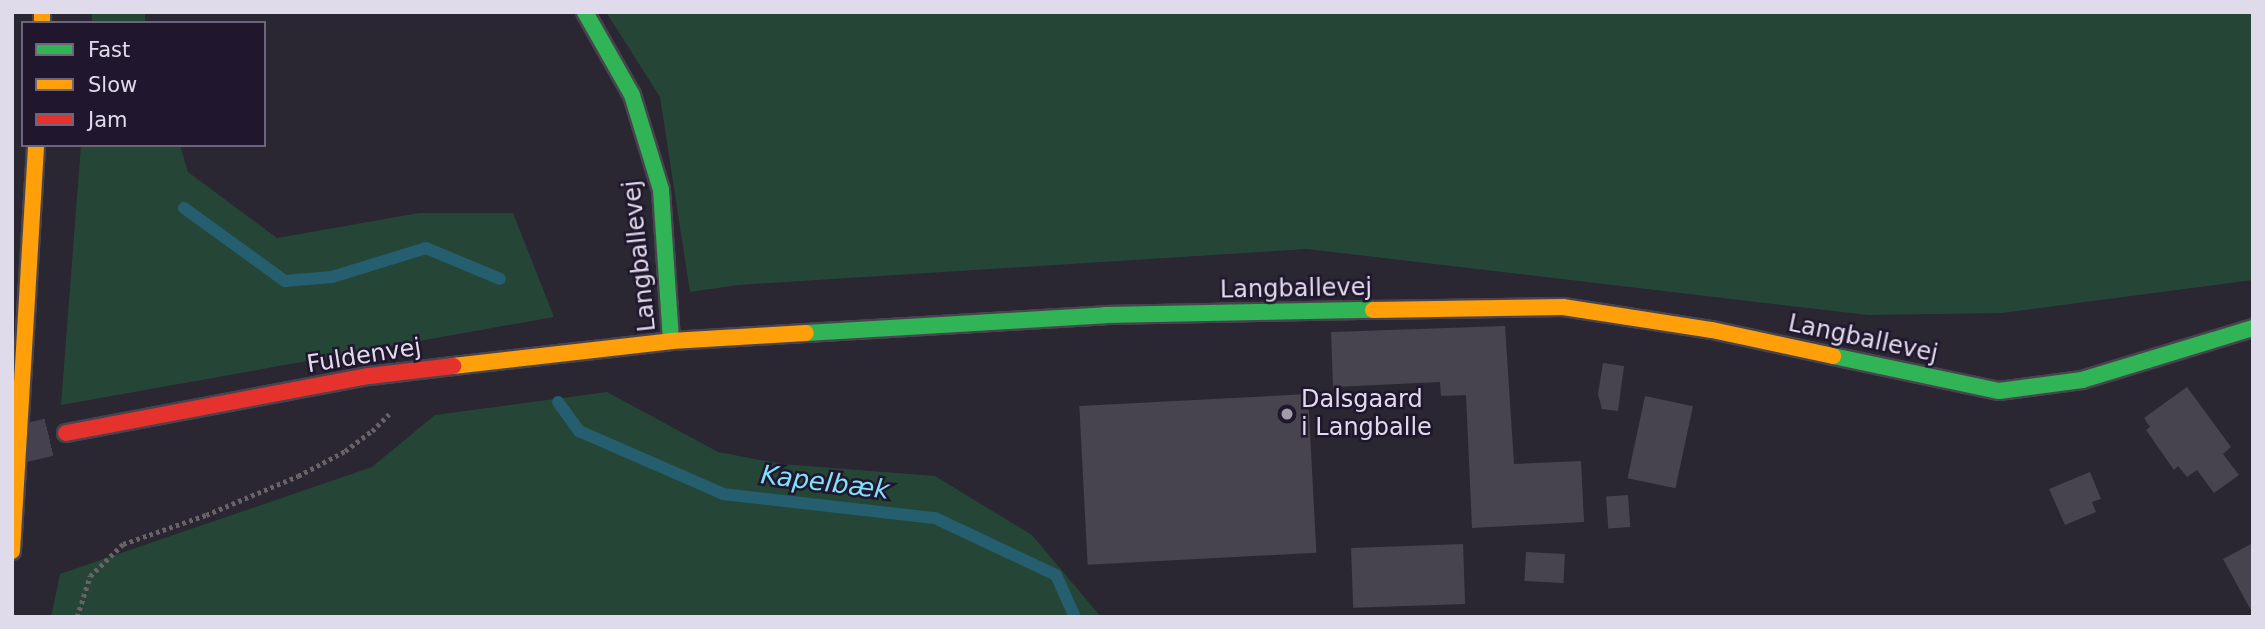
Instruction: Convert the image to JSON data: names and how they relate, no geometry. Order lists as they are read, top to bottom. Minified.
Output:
{"streets":{"street":["Langballevej","Fuldenvej"]},"crossings":[["Langballevej","Fuldenvej"]],"water":["Kapelbæk"],"places":["Dalsgaard i Langballe"],"legend":["Fast","Slow","Jam"]}
